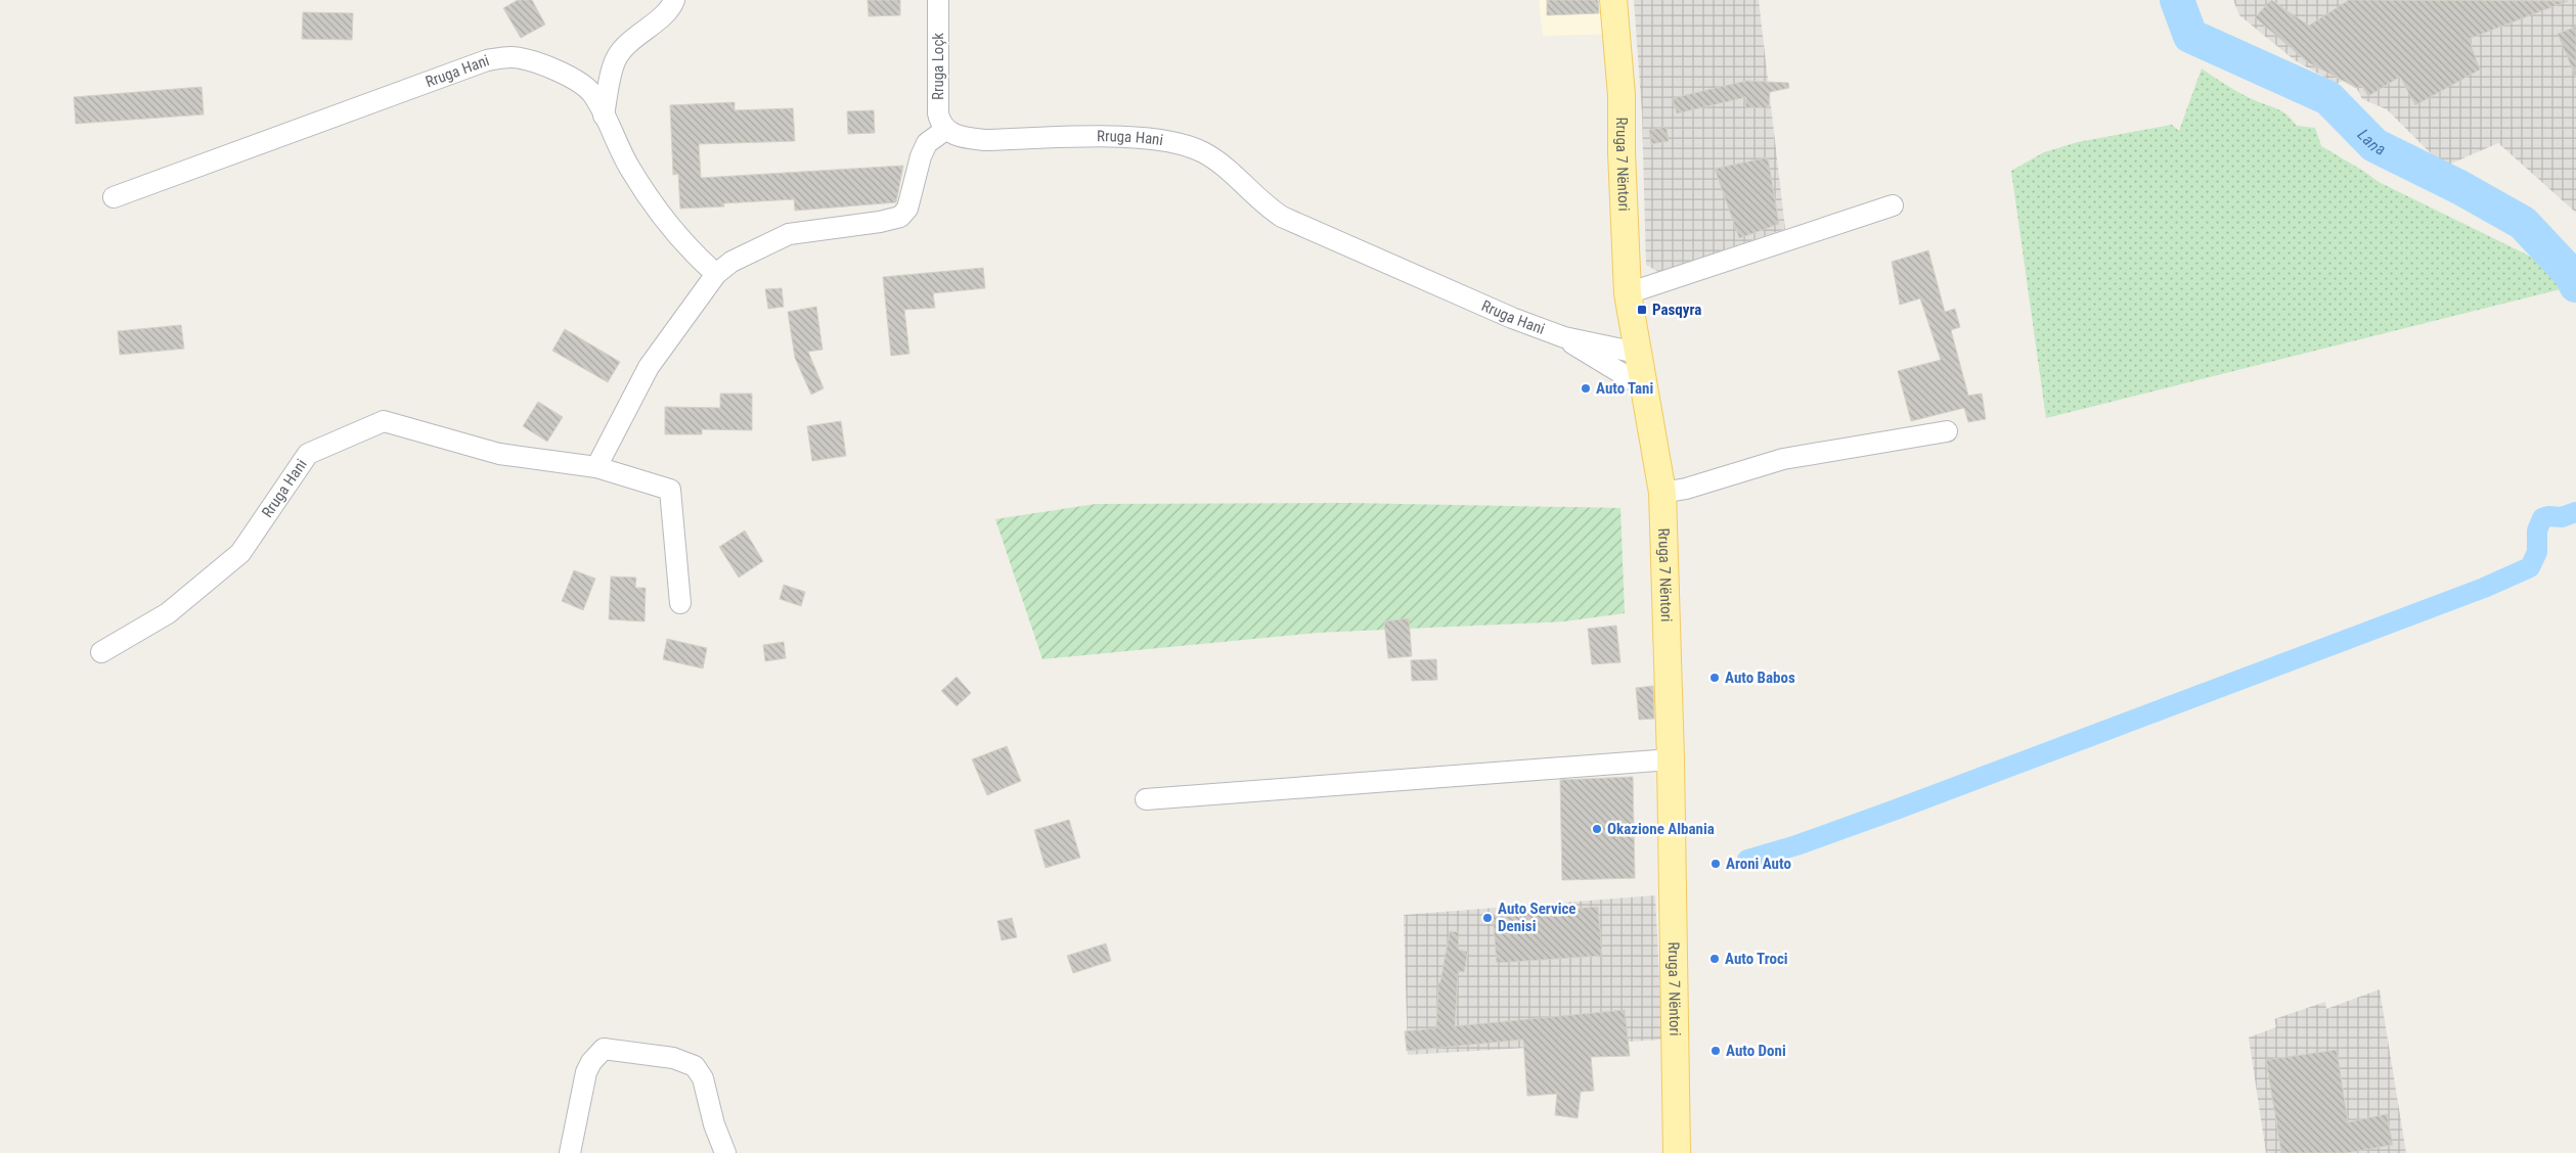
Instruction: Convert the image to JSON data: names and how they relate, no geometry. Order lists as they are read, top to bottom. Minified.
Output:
{"streets":{"main road":["Rruga 7 Nëntori"],"street":["Rruga Loçk","Rruga Hani"]},"crossings":[["Rruga Loçk","Rruga Hani"],["Rruga Hani","Rruga 7 Nëntori"]],"water":["Lana"],"places":{"transit":["Pasqyra"],"other":["Auto Tani","Auto Babos","Okazione Albania","Aroni Auto","Auto Service Denisi","Auto Troci","Auto Doni"]}}
